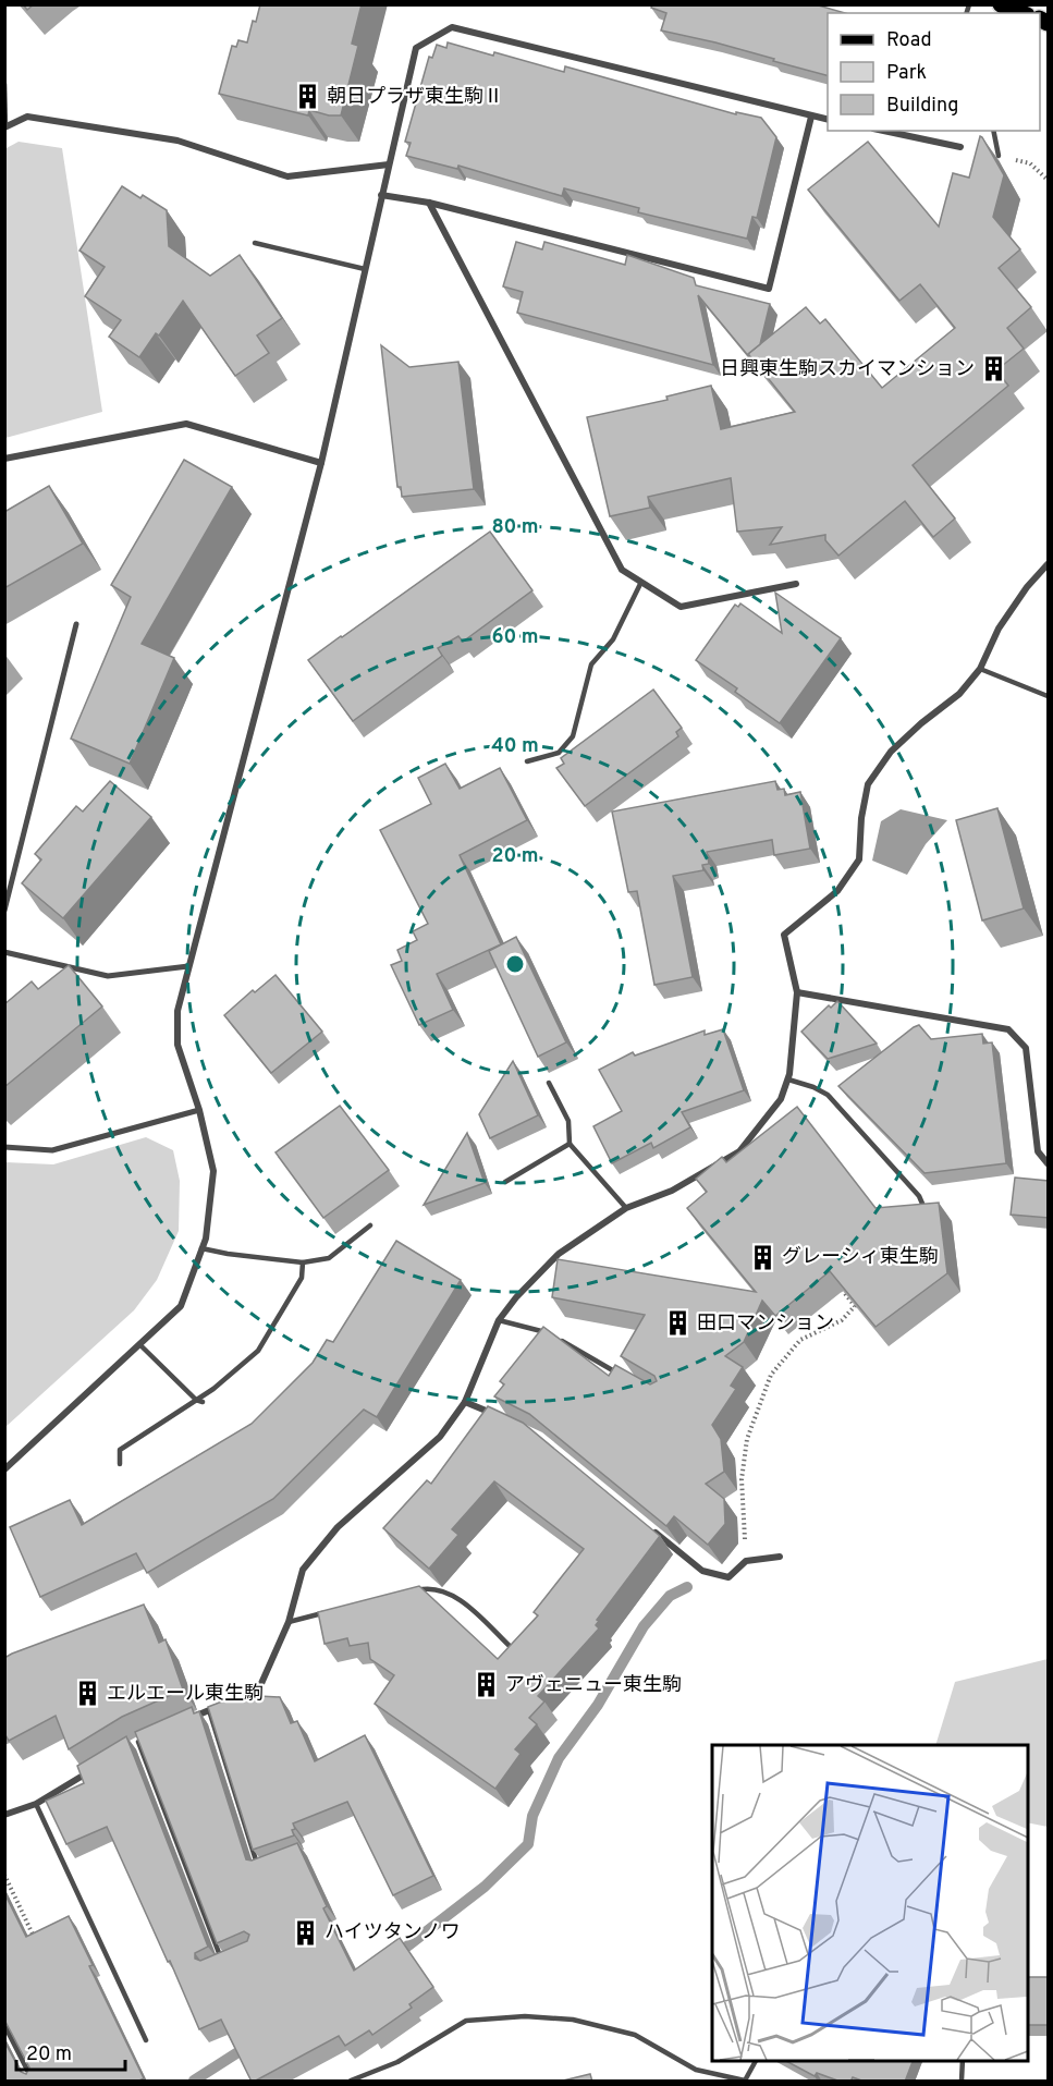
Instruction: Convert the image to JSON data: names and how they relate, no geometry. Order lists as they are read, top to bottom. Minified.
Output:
{"places":{"building":["朝日プラザ東生駒Ⅱ","日興東生駒スカイマンション","グレーシィ東生駒","田口マンション","アヴェニュー東生駒","エルエール東生駒","ハイツタンノワ"]},"legend":["Road","Park","Building"],"scale_bar":"20 m","rings":["80 m","60 m","40 m","20 m"]}
